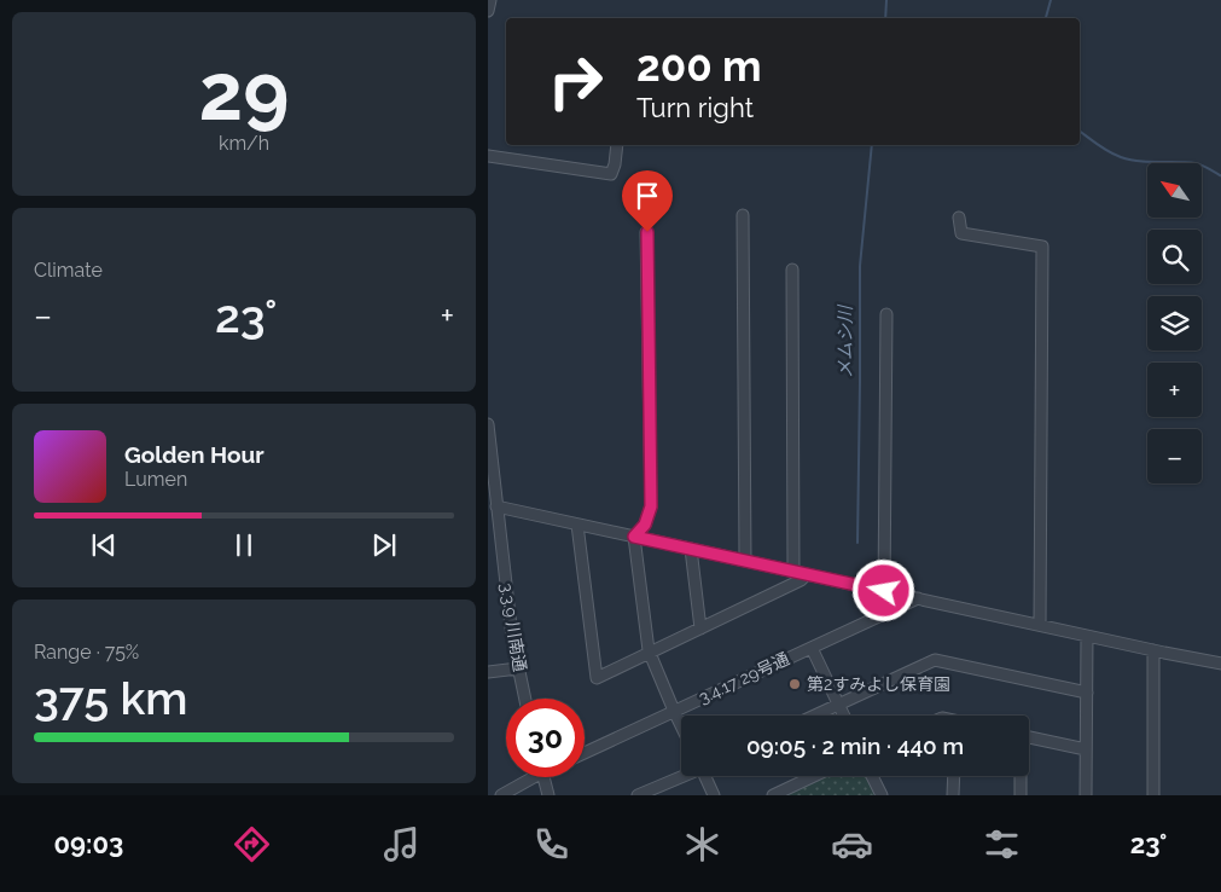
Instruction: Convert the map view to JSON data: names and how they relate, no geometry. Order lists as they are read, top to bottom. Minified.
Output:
{"streets":{"street":["3.3.9 川南通","3.4.17 29号通"]},"water":["メムシ川"],"places":["第2すみよし保育園"],"north":"top left","page":{"tile":[["29","km/h"],"Climate",["Range · 75%","375 km"]],"turn":["200 m","Turn right"],"map_buttons":["+","−"],"heat":["−","23°","+"],"song":["Golden Hour","Lumen"],"limit":"30","trip":"09:05 · 2 min · 440 m","tabs":["09:03","23°"]}}
